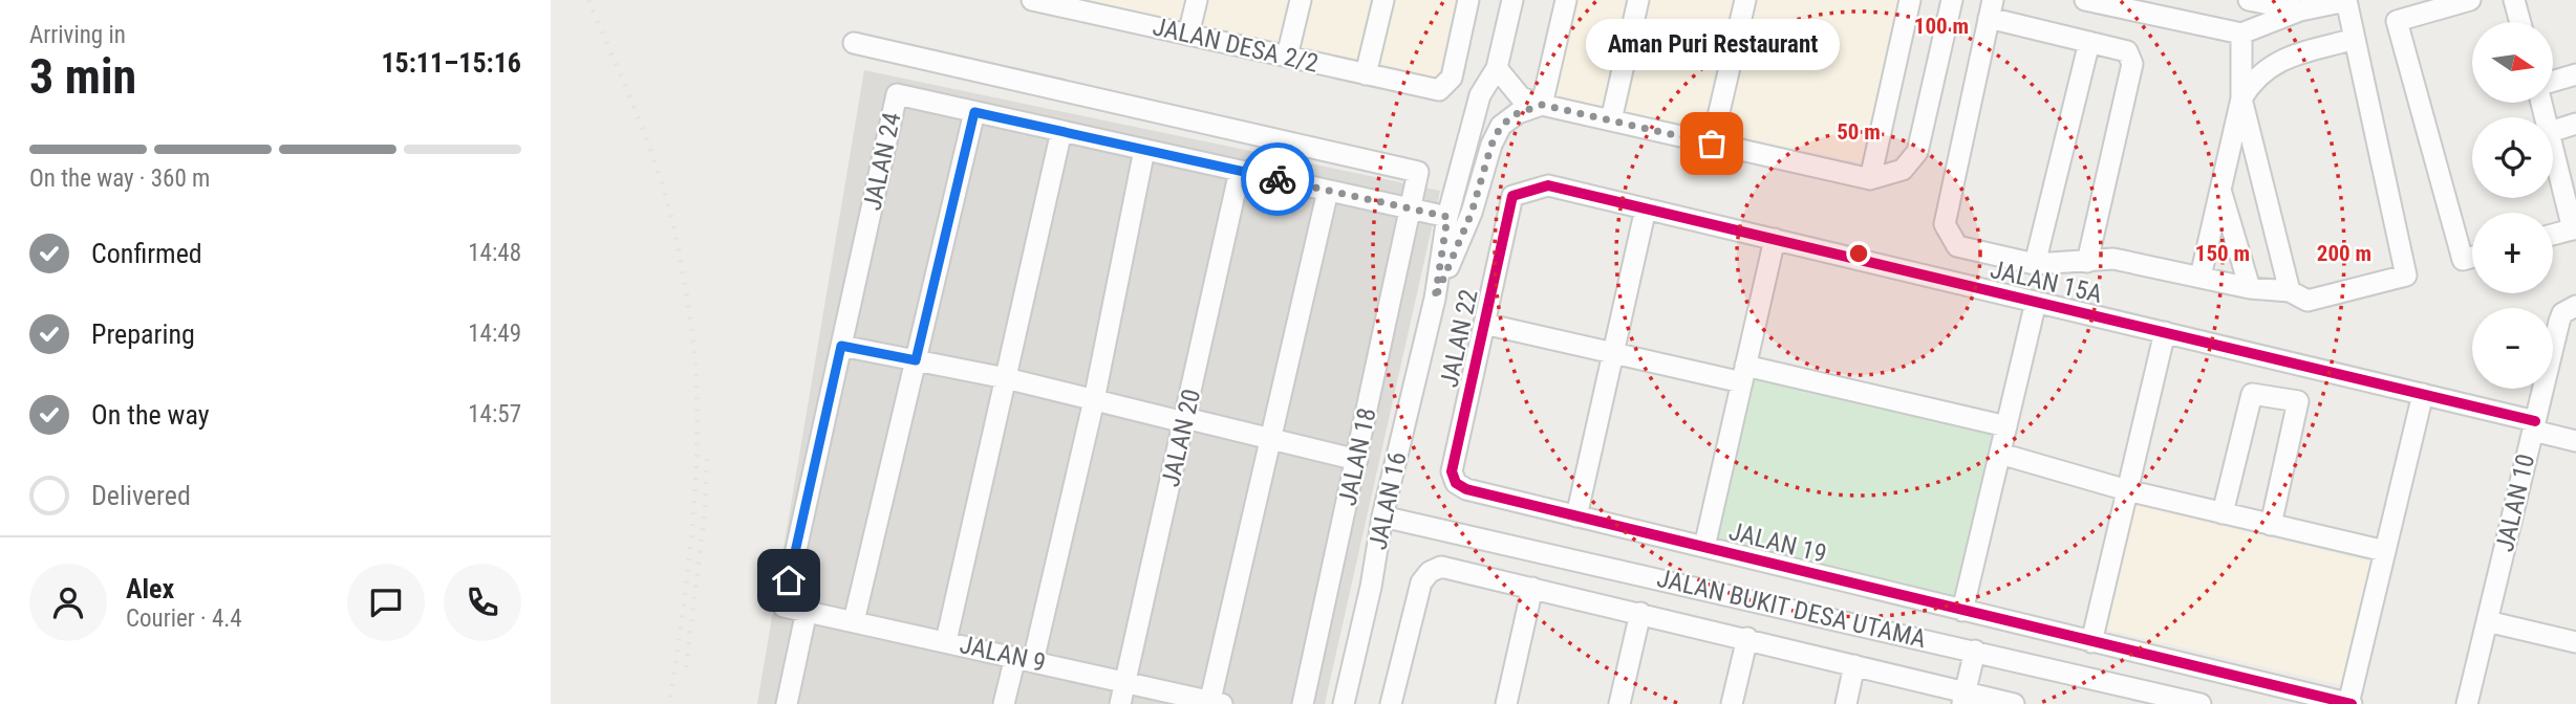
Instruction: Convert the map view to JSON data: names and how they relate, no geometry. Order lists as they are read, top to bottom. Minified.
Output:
{"streets":{"street":["JALAN DESA 2/2","JALAN 24","JALAN 15A","JALAN 22","JALAN 20","JALAN 18","JALAN 16","JALAN 10","JALAN 19","JALAN BUKIT DESA UTAMA","JALAN 9"]},"crossings":[["JALAN 24","JALAN 20"],["JALAN 24","JALAN 18"],["JALAN 24","JALAN 16"],["JALAN 24","JALAN 9"],["JALAN 15A","JALAN 22"],["JALAN 15A","JALAN 10"],["JALAN 22","JALAN 19"],["JALAN 20","JALAN 9"],["JALAN 16","JALAN BUKIT DESA UTAMA"]],"places":["Aman Puri Restaurant"],"north":"right","page":{"heading":["3 min","Arriving in","15:11–15:16"],"panel":["Alex","Courier · 4.4"],"bubble":"Aman Puri Restaurant","map_buttons":["+","−"],"bar":"On the way · 360 m","list":[["Confirmed","14:48"],["Preparing","14:49"],["On the way","14:57"],"Delivered"]},"rings":["100 m","50 m","150 m","200 m"]}
